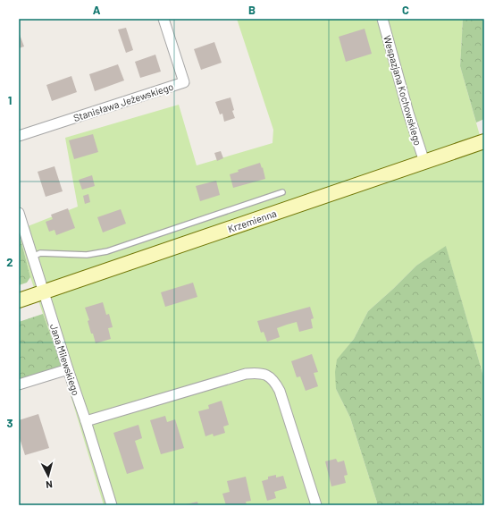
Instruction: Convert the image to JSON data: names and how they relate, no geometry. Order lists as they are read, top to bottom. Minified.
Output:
{"streets":{"main road":["Krzemienna"],"street":["Wespazjana Kochowskiego","Stanisława Jeżewskiego","Jana Milewskiego"]},"crossings":[["Wespazjana Kochowskiego","Krzemienna"],["Krzemienna","Jana Milewskiego"]],"north":"bottom","grid":{"columns":["A","B","C"],"rows":["1","2","3"]}}
